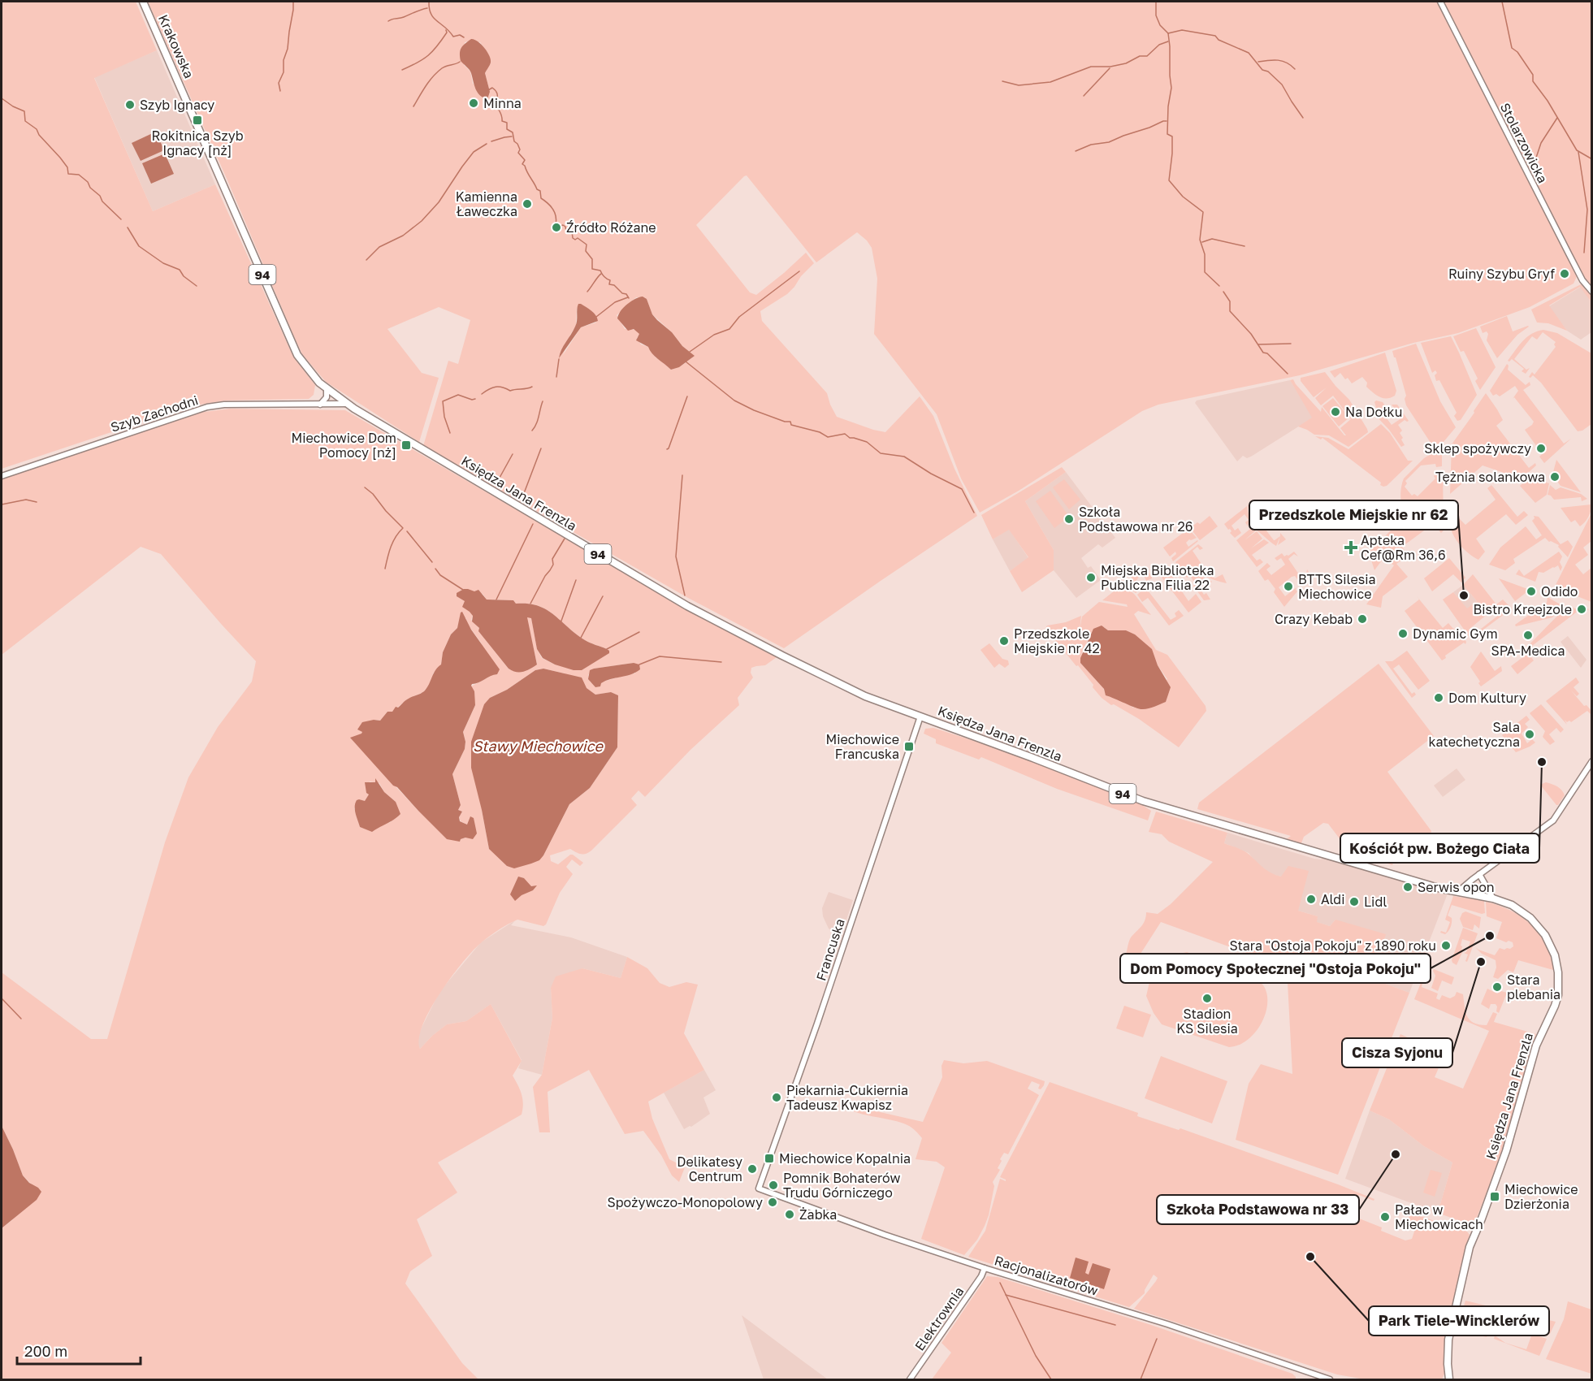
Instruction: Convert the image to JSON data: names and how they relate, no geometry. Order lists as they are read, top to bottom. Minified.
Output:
{"streets":{"main road":["Krakowska","94","Księdza Jana Frenzla"],"street":["Stolarzowicka","Szyb Zachodni","Francuska","Racjonalizatorów","Elektrownia"]},"crossings":[["Krakowska","Księdza Jana Frenzla"],["Szyb Zachodni","Księdza Jana Frenzla"],["Księdza Jana Frenzla","Francuska"],["Francuska","Racjonalizatorów"],["Racjonalizatorów","Elektrownia"]],"water":["Stawy Miechowice"],"places":{"other":["Minna","Szyb Ignacy","Kamienna Ławeczka","Źródło Różane","Ruiny Szybu Gryf","Na Dołku","Sklep spożywczy","Tężnia solankowa","Szkoła Podstawowa nr 26","Miejska Biblioteka Publiczna Filia 22","BTTS Silesia Miechowice","Odido","Przedszkole Miejskie nr 62","Bistro Kreejzole","Crazy Kebab","Dynamic Gym","SPA-Medica","Przedszkole Miejskie nr 42","Dom Kultury","Sala katechetyczna","Kościół pw. Bożego Ciała","Serwis opon","Aldi","Lidl","Dom Pomocy Społecznej \"Ostoja Pokoju\"","Stara \"Ostoja Pokoju\" z 1890 roku","Cisza Syjonu","Stara plebania","Stadion KS Silesia","Piekarnia-Cukiernia Tadeusz Kwapisz","Szkoła Podstawowa nr 33","Delikatesy Centrum","Pomnik Bohaterów Trudu Górniczego","Spożywczo-Monopolowy","Żabka","Pałac w Miechowicach","Park Tiele-Wincklerów"],"transit":["Rokitnica Szyb Ignacy [nż]","Miechowice Dom Pomocy [nż]","Miechowice Francuska","Miechowice Kopalnia","Miechowice Dzierżonia"],"health":["Apteka Cef@Rm 36,6"]},"scale_bar":"200 m"}
